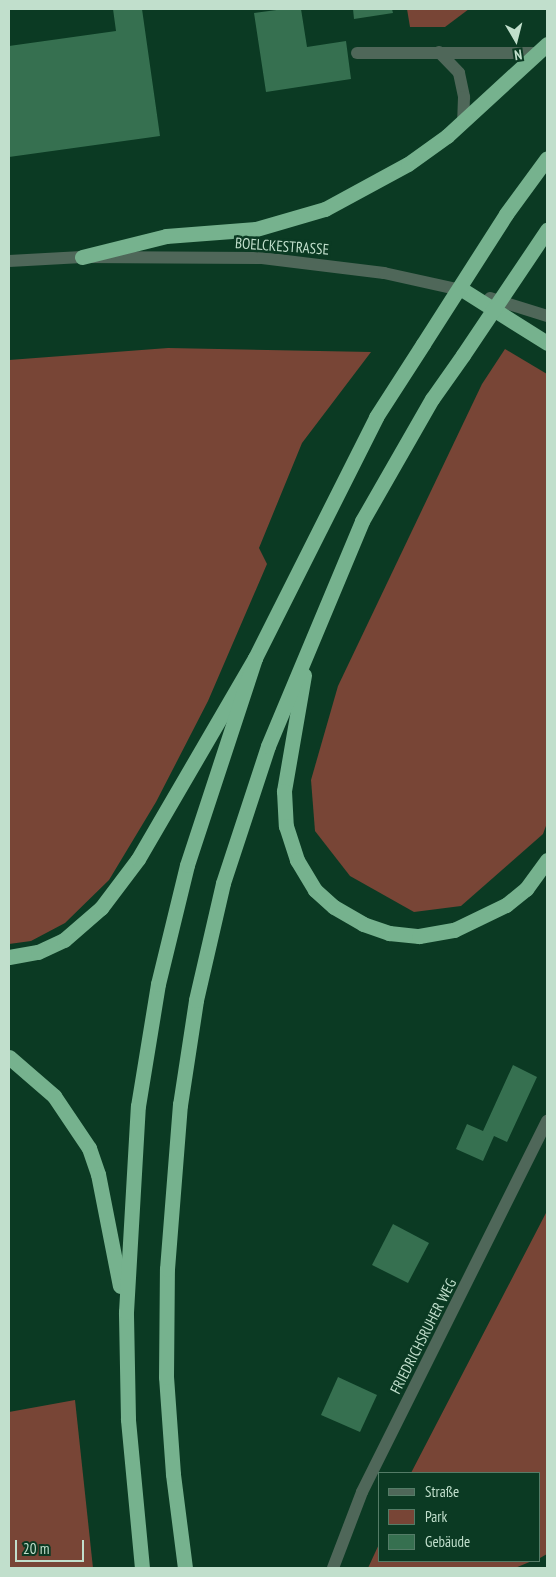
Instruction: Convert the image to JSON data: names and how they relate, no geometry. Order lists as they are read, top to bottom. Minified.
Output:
{"streets":{"street":["BOELCKESTRASSE","FRIEDRICHSRUHER WEG"]},"legend":["Straße","Park","Gebäude"],"scale_bar":"20 m","north":"bottom"}
